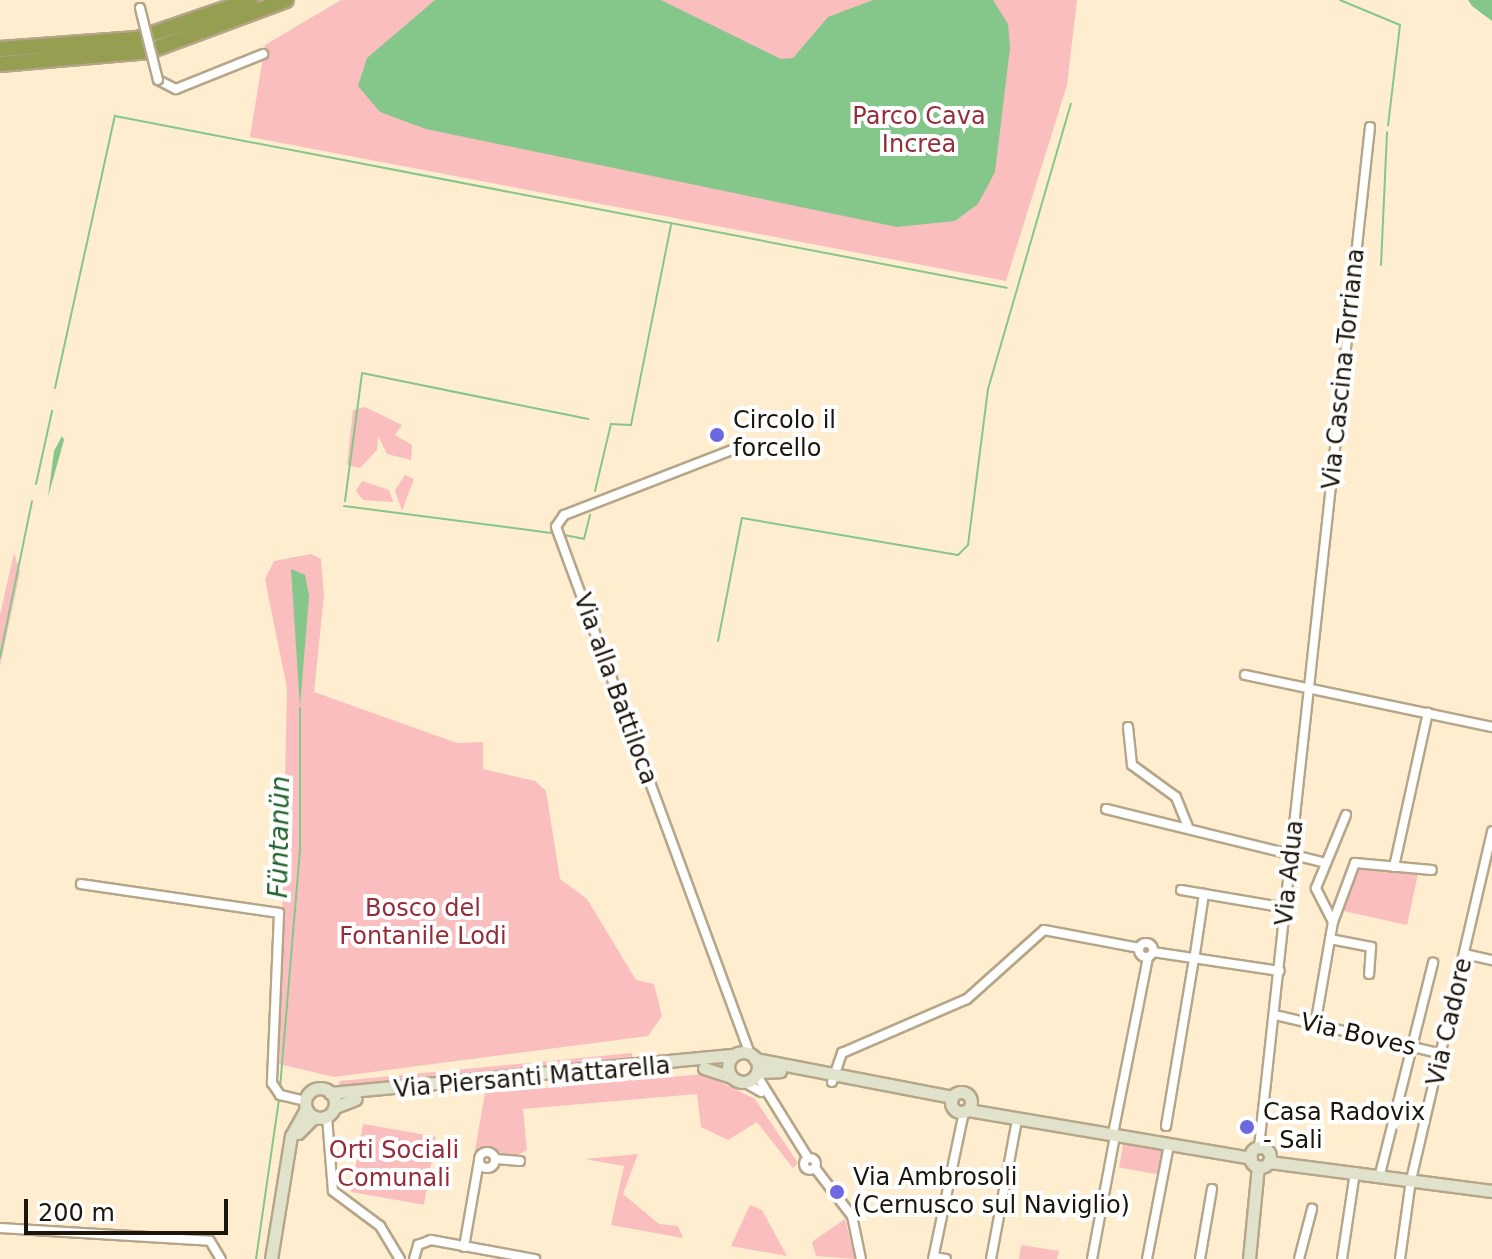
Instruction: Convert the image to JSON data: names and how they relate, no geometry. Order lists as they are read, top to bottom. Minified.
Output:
{"streets":{"street":["Via Cascina Torriana","Via alla Battiloca","Via Adua","Via Cadore","Via Boves","Via Piersanti Mattarella"]},"crossings":[["Via Cascina Torriana","Via Adua"],["Via alla Battiloca","Via Piersanti Mattarella"],["Via Adua","Via Boves"],["Via Cadore","Via Boves"]],"water":["Füntanün"],"parks":["Parco Cava Increa","Bosco del Fontanile Lodi","Orti Sociali Comunali"],"places":["Circolo il forcello","Casa Radovix - Sali","Via Ambrosoli (Cernusco sul Naviglio)"],"scale_bar":"200 m"}
